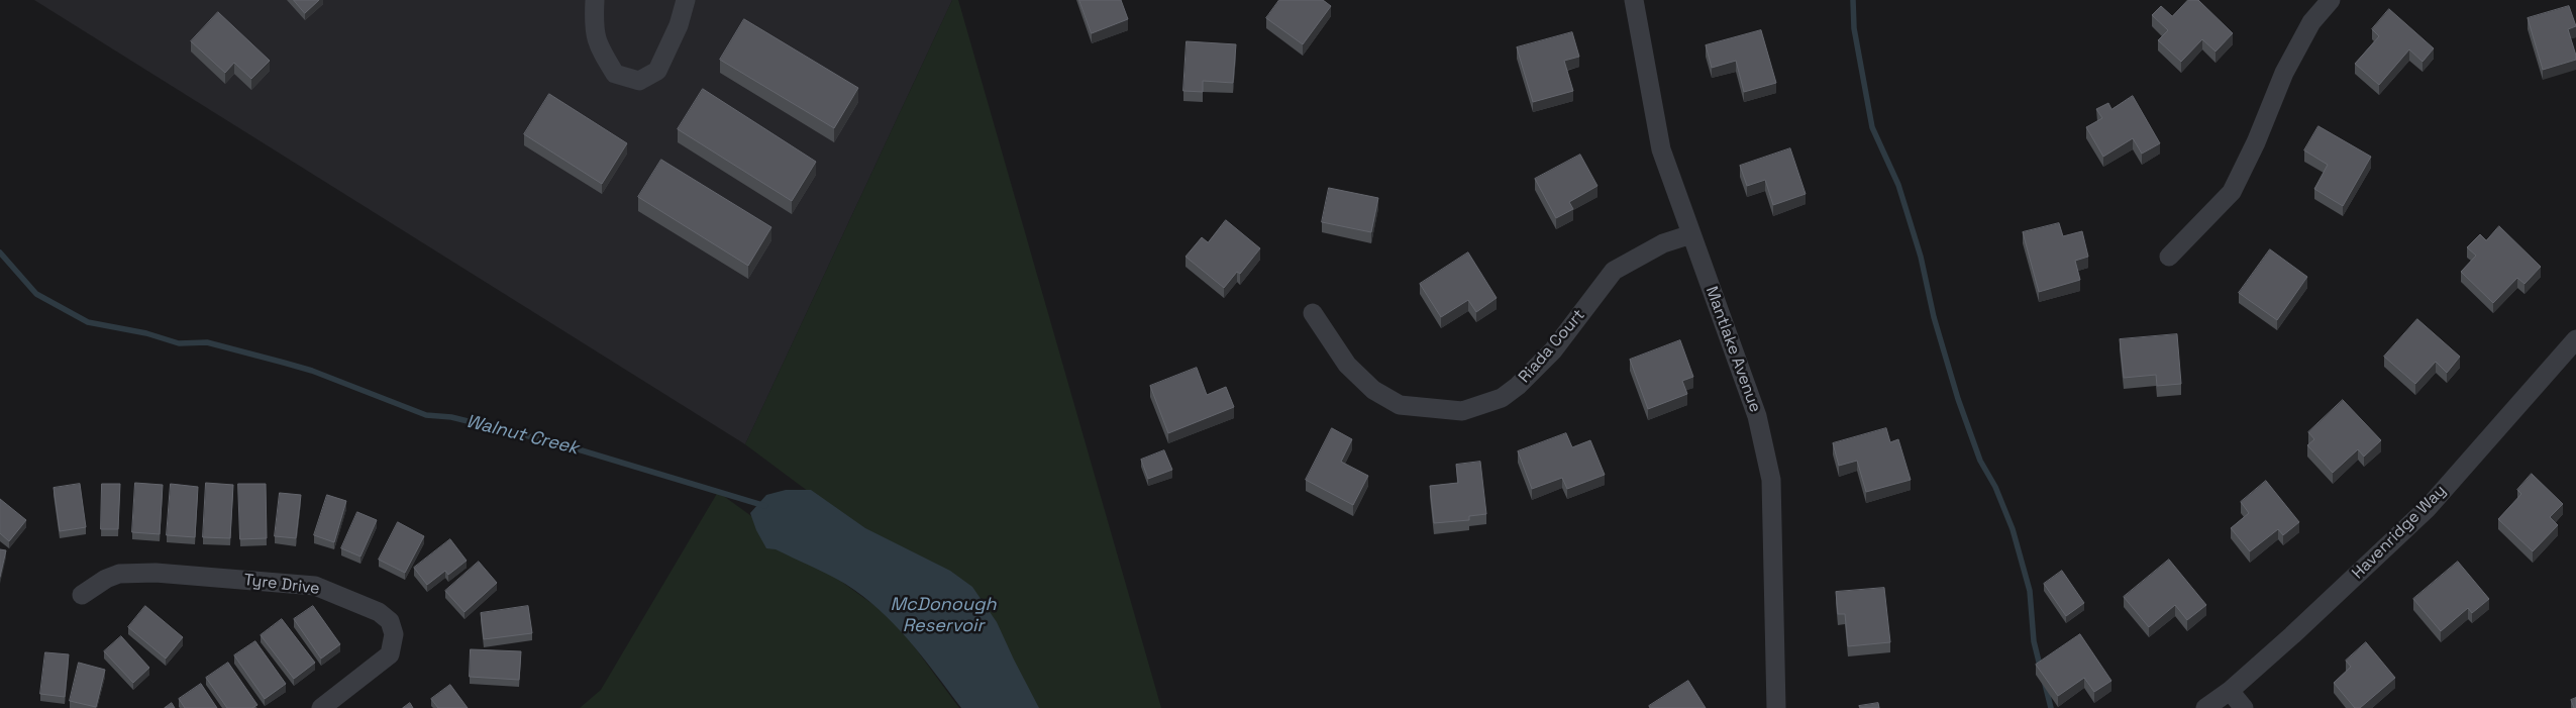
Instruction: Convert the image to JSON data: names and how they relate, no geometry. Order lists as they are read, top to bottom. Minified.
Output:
{"streets":{"street":["Riada Court","Mantlake Avenue","Havenridge Way","Tyre Drive"]},"crossings":[["Riada Court","Mantlake Avenue"]],"water":["Walnut Creek","McDonough Reservoir"]}
